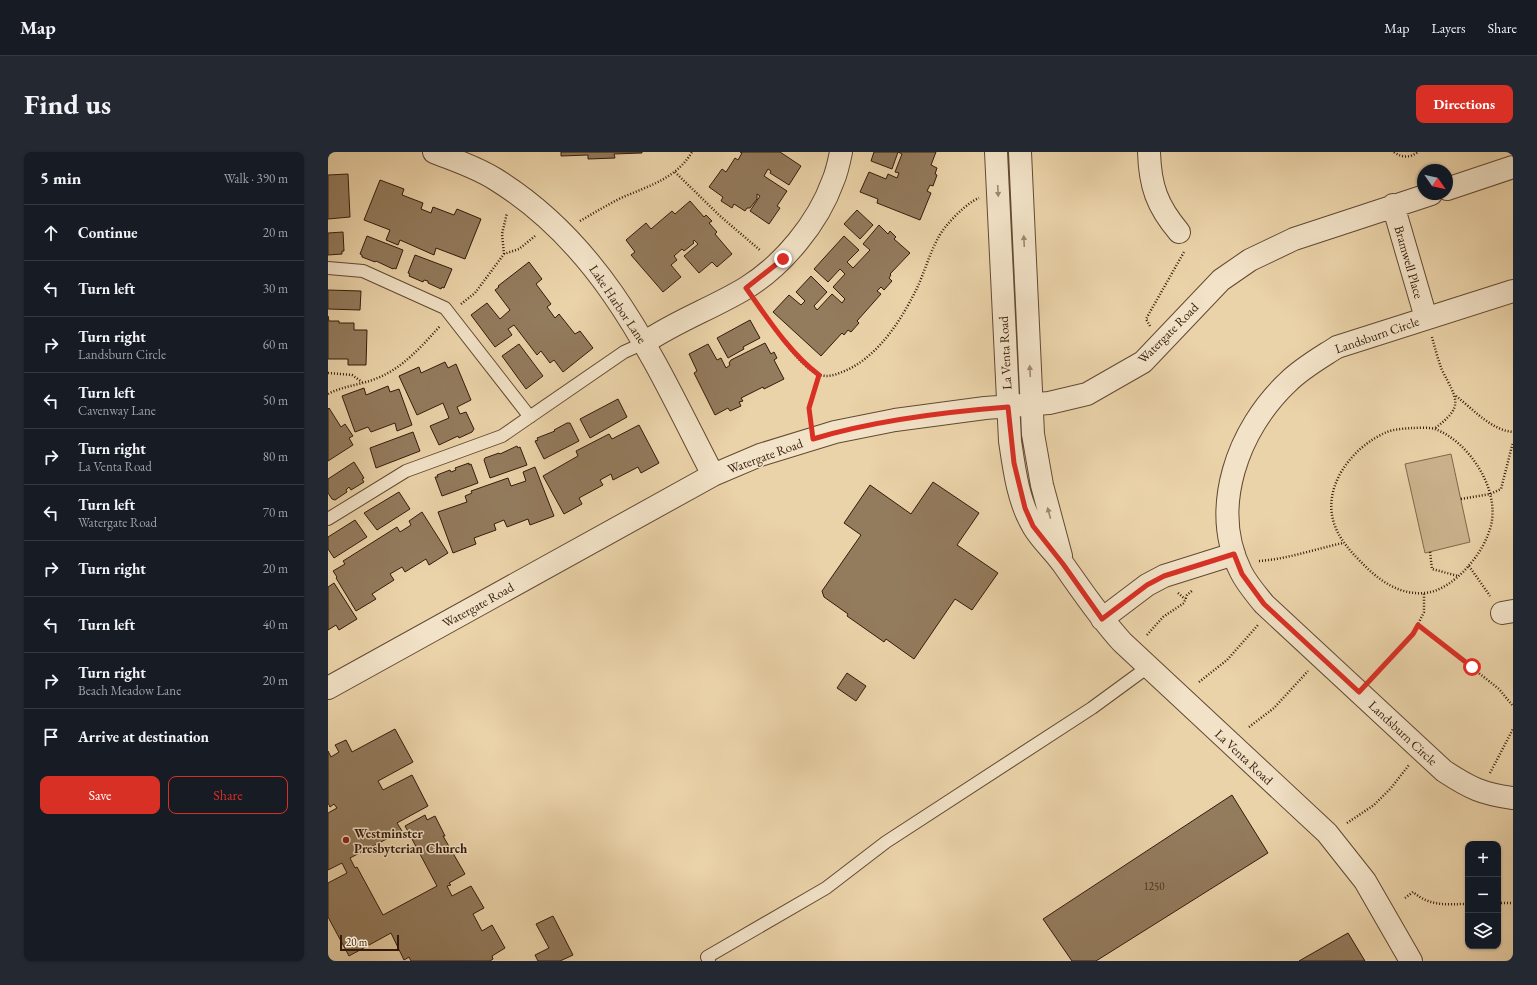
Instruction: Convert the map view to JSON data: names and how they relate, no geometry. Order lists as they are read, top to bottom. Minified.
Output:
{"streets":{"street":["Bramwell Place","Lake Harbor Lane","Watergate Road","Landsburn Circle","La Venta Road"]},"crossings":[["Bramwell Place","Watergate Road"],["Bramwell Place","Landsburn Circle"],["Lake Harbor Lane","Watergate Road"],["Watergate Road","La Venta Road"]],"places":["Westminster Presbyterian Church"],"house_numbers":["1250"],"scale_bar":"20 m","north":"bottom right","page":{"header":"Map","nav":["Map","Layers","Share"],"buttons":["Directions",["Save","Share"]],"title":"Find us","heading":["5 min","Walk · 390 m"],"list":[["Continue","20 m"],["Turn left","30 m"],["Turn right","Landsburn Circle","60 m"],["Turn left","Cavenway Lane","50 m"],["Turn right","La Venta Road","80 m"],["Turn left","Watergate Road","70 m"],["Turn right","20 m"],["Turn left","40 m"],["Turn right","Beach Meadow Lane","20 m"],"Arrive at destination"],"map_buttons":["+","−"],"scale":"20 m"}}
